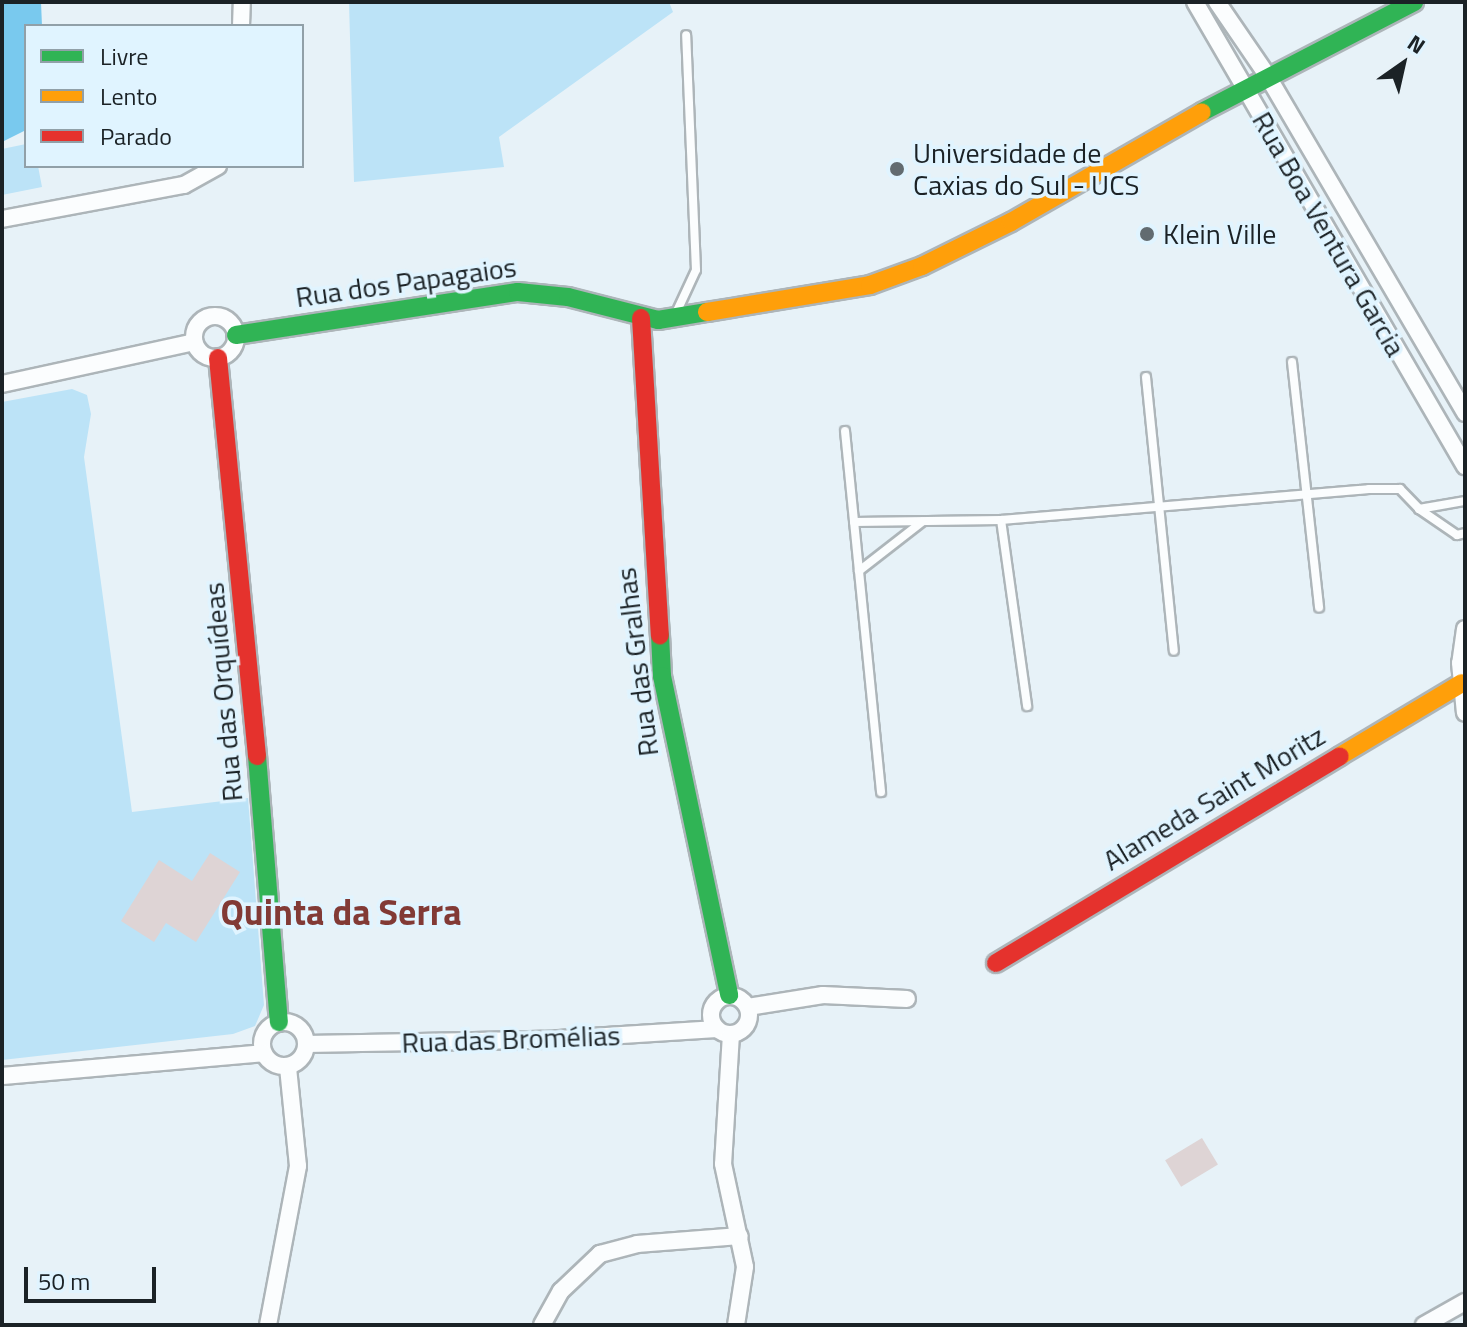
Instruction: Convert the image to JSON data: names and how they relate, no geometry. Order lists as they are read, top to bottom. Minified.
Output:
{"streets":{"street":["Rua Boa Ventura Garcia","Rua dos Papagaios","Rua das Gralhas","Rua das Orquídeas","Alameda Saint Moritz","Rua das Bromélias"]},"crossings":[["Rua Boa Ventura Garcia","Rua dos Papagaios"],["Rua dos Papagaios","Rua das Gralhas"],["Rua dos Papagaios","Rua das Orquídeas"],["Rua das Orquídeas","Rua das Bromélias"]],"districts":["Quinta da Serra"],"places":["Universidade de Caxias do Sul - UCS","Klein Ville"],"legend":["Livre","Lento","Parado"],"scale_bar":"50 m","north":"top right"}
